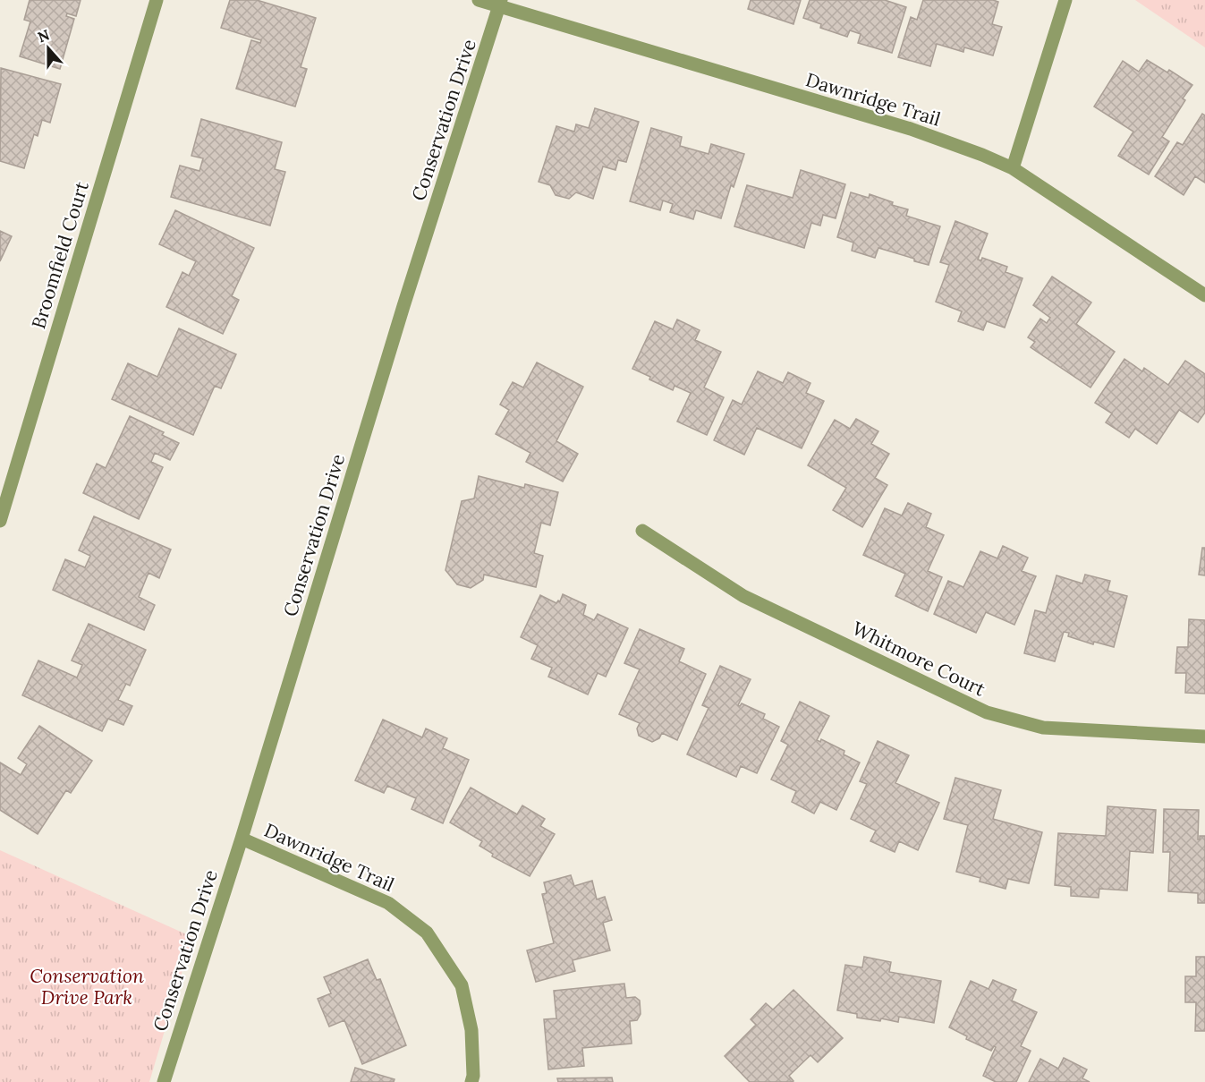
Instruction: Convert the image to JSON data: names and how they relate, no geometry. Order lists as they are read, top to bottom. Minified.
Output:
{"streets":{"street":["Dawnridge Trail","Conservation Drive","Broomfield Court","Whitmore Court"]},"crossings":[["Dawnridge Trail","Conservation Drive"]],"parks":["Conservation Drive Park"],"north":"top"}
